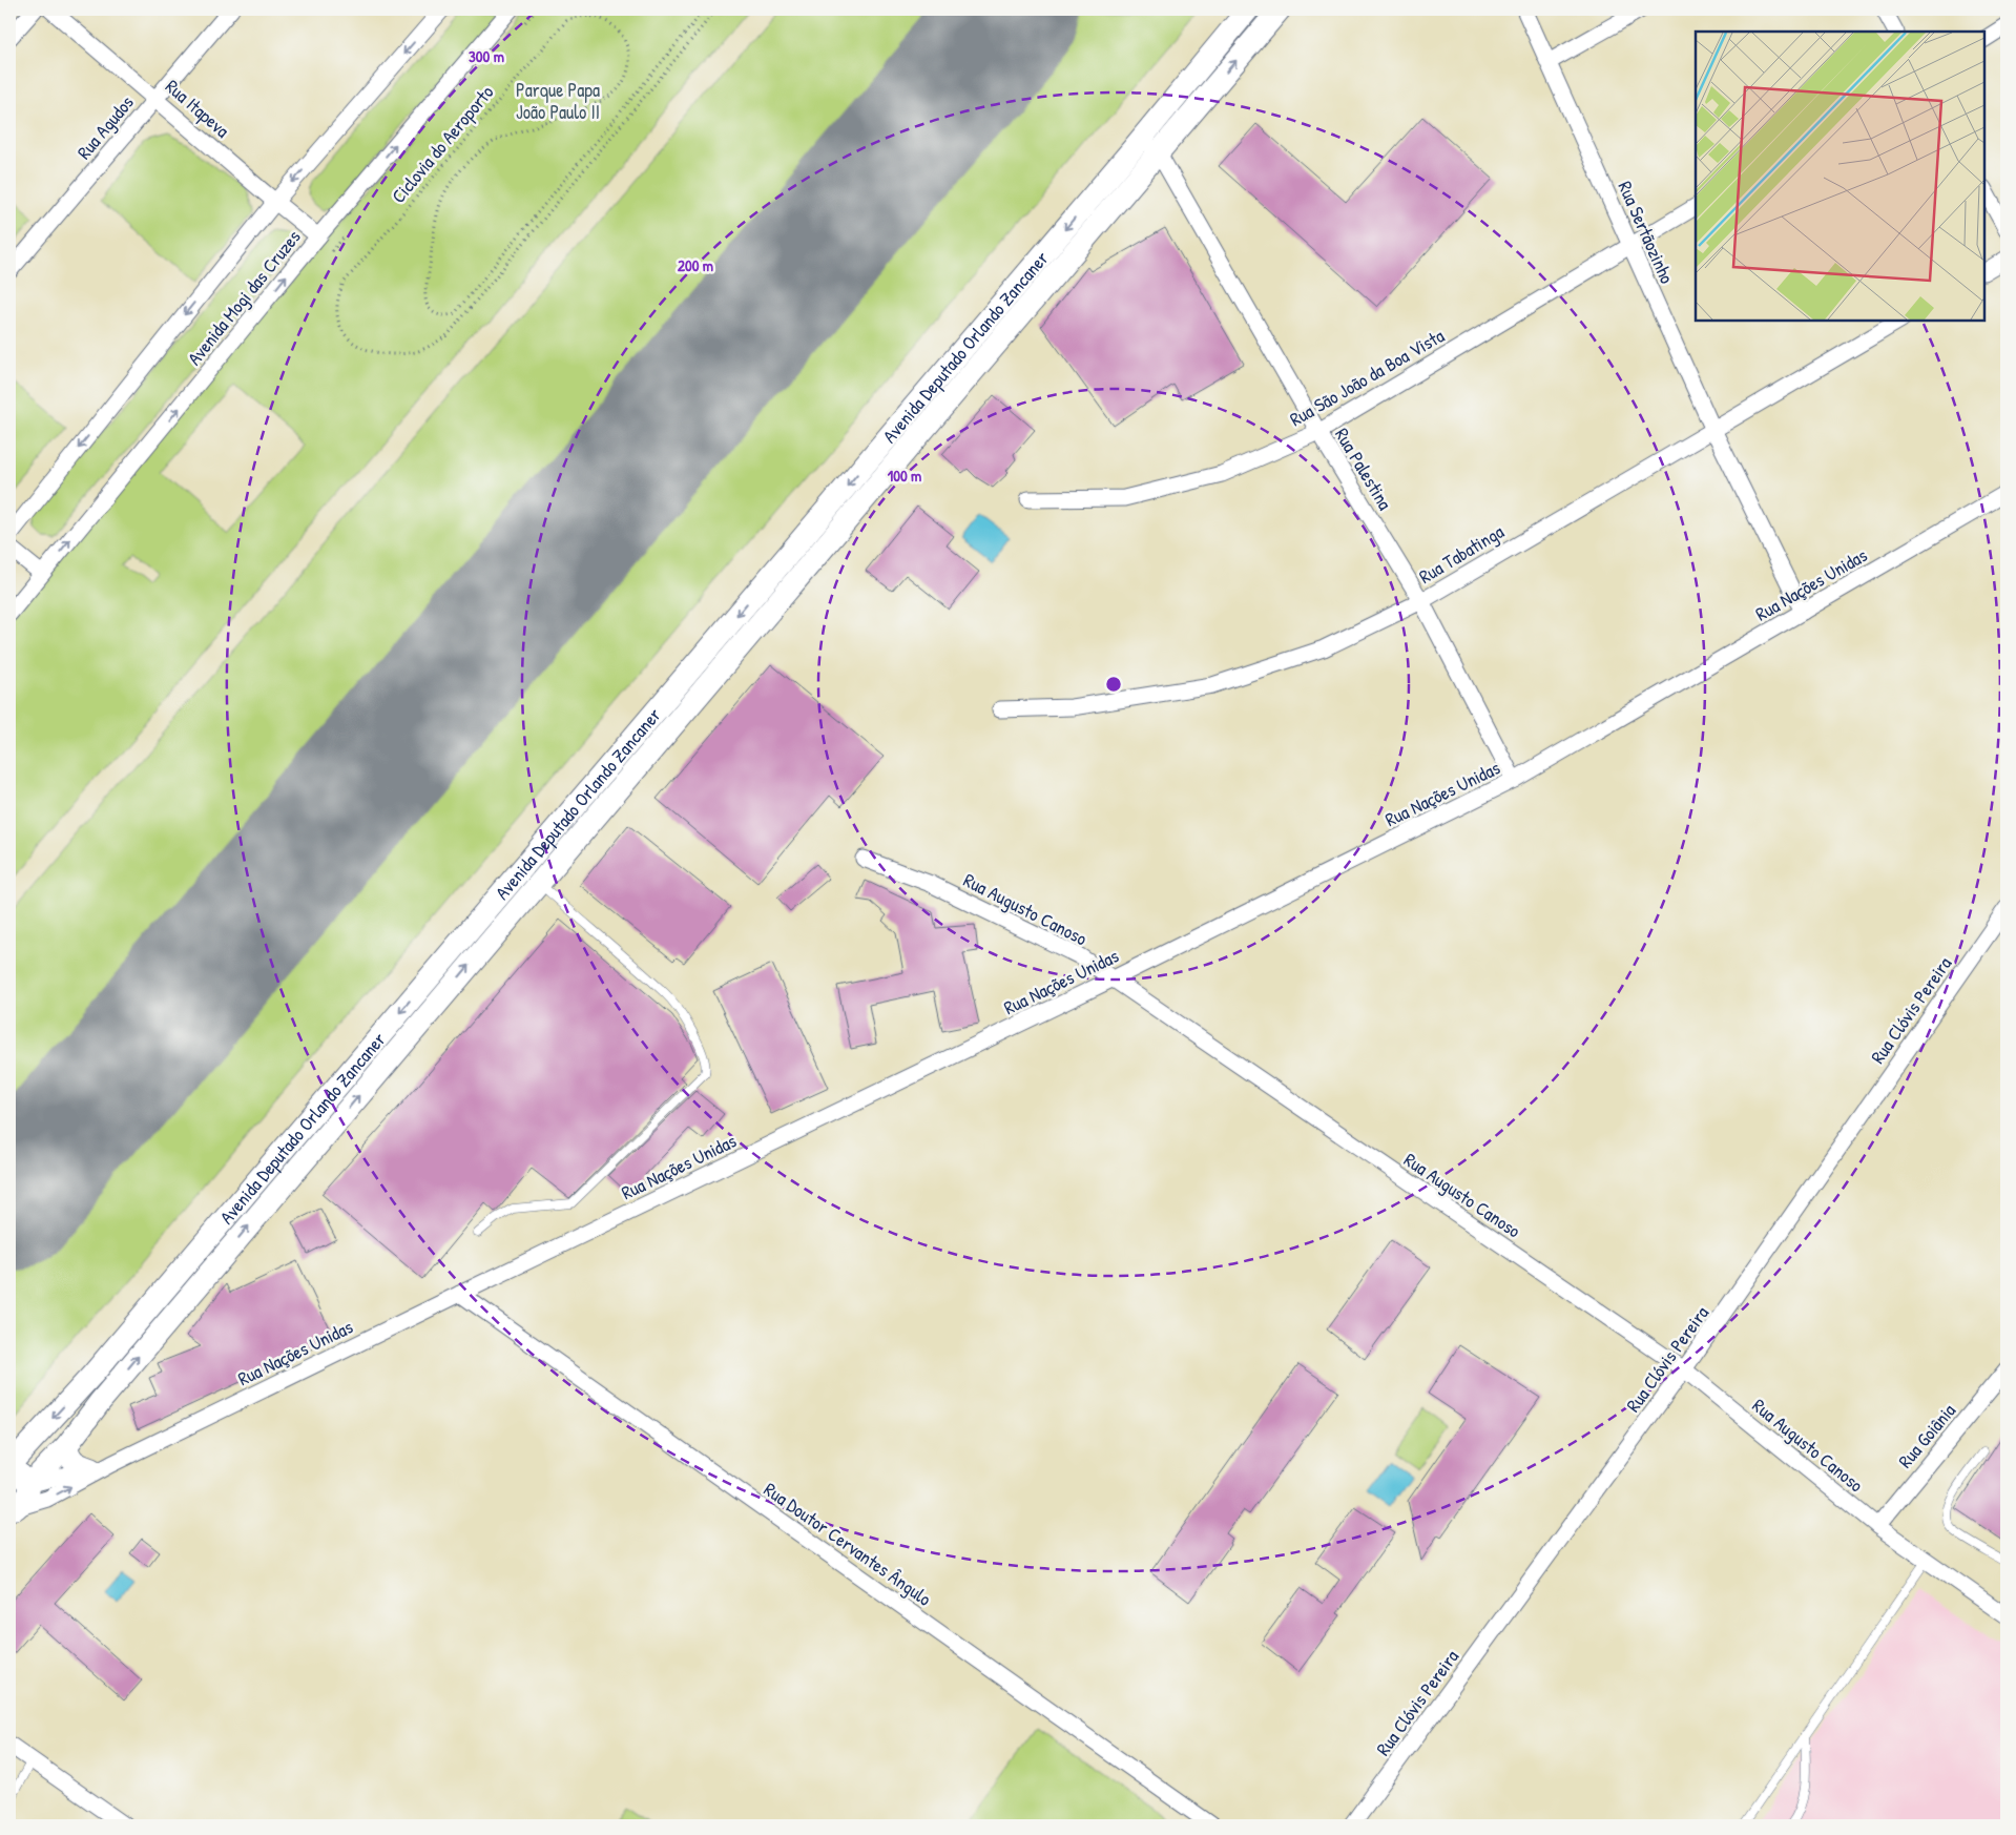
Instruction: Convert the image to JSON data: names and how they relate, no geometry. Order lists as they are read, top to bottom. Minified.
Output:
{"streets":{"main road":["Avenida Deputado Orlando Zancaner"],"street":["Rua Itapeva","Rua Agudos","Rua Sertãozinho","Avenida Mogi das Cruzes","Rua São João da Boa Vista","Rua Palestina","Rua Tabatinga","Rua Nações Unidas","Rua Augusto Canoso","Rua Clóvis Pereira","Rua Goiânia","Rua Doutor Cervantes Ângulo"],"path":["Ciclovia do Aeroporto"]},"crossings":[["Rua Itapeva","Rua Agudos"],["Rua Itapeva","Avenida Mogi das Cruzes"],["Rua Sertãozinho","Rua São João da Boa Vista"],["Rua Sertãozinho","Rua Tabatinga"],["Rua Sertãozinho","Rua Nações Unidas"],["Avenida Deputado Orlando Zancaner","Rua Palestina"],["Avenida Deputado Orlando Zancaner","Rua Nações Unidas"],["Rua São João da Boa Vista","Rua Palestina"],["Rua Palestina","Rua Tabatinga"],["Rua Palestina","Rua Nações Unidas"],["Rua Nações Unidas","Rua Augusto Canoso"],["Rua Nações Unidas","Rua Doutor Cervantes Ângulo"],["Rua Augusto Canoso","Rua Clóvis Pereira"],["Rua Augusto Canoso","Rua Goiânia"]],"parks":["Parque Papa João Paulo II"],"rings":["300 m","200 m","100 m"]}
